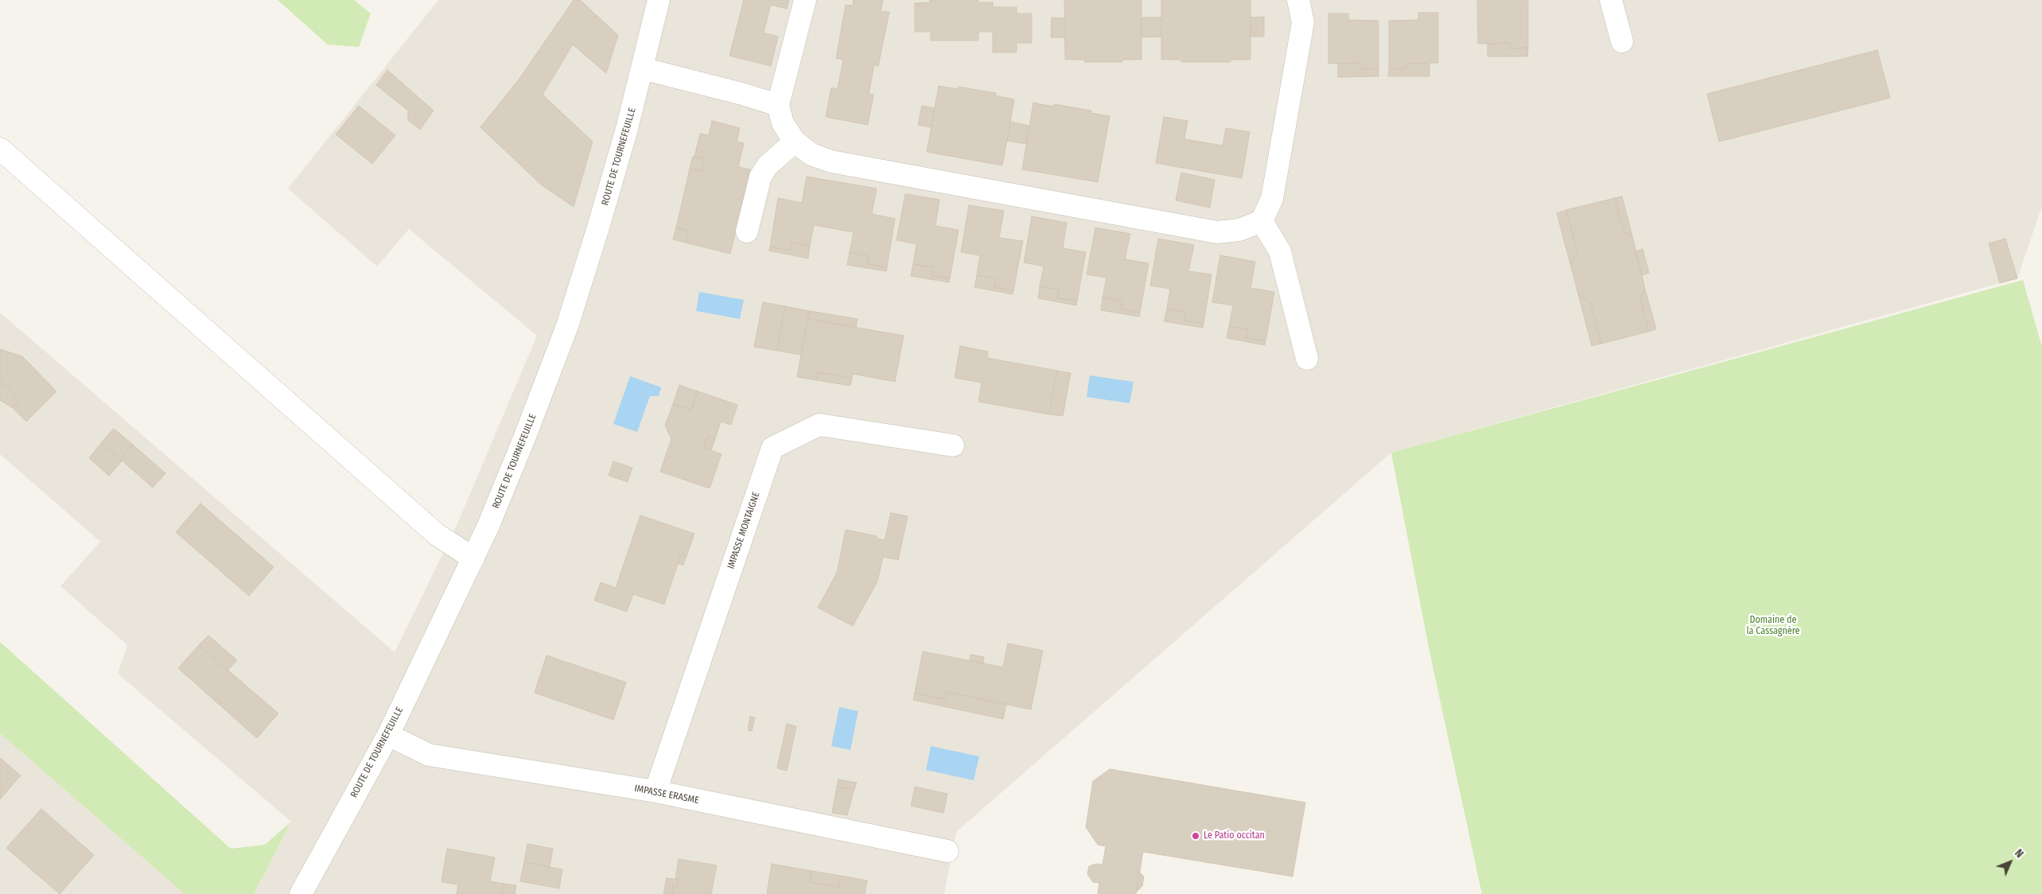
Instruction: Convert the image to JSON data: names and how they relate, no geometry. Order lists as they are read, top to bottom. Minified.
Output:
{"streets":{"street":["ROUTE DE TOURNEFEUILLE","IMPASSE MONTAIGNE","IMPASSE ERASME"]},"crossings":[["ROUTE DE TOURNEFEUILLE","IMPASSE ERASME"],["IMPASSE MONTAIGNE","IMPASSE ERASME"]],"parks":["Domaine de la Cassagnère"],"places":["Le Patio occitan"],"north":"top right"}
